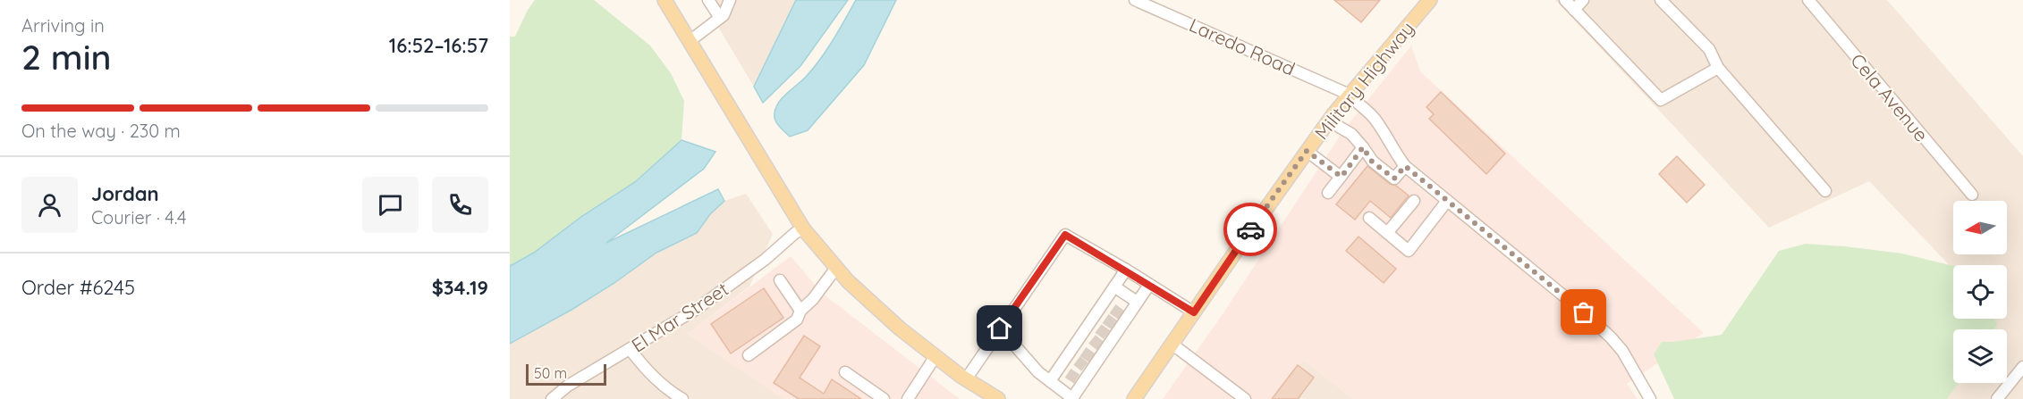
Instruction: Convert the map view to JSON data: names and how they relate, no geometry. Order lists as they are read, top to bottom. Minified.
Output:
{"streets":{"main road":["Military Highway"],"street":["Laredo Road","Cela Avenue","El Mar Street"]},"crossings":[["Laredo Road","Military Highway"]],"scale_bar":"50 m","north":"left","page":{"heading":["2 min","Arriving in","16:52–16:57"],"panel":["Jordan","Courier · 4.4","Order #6245","$34.19"],"bar":"On the way · 230 m","scale":"50 m"}}
